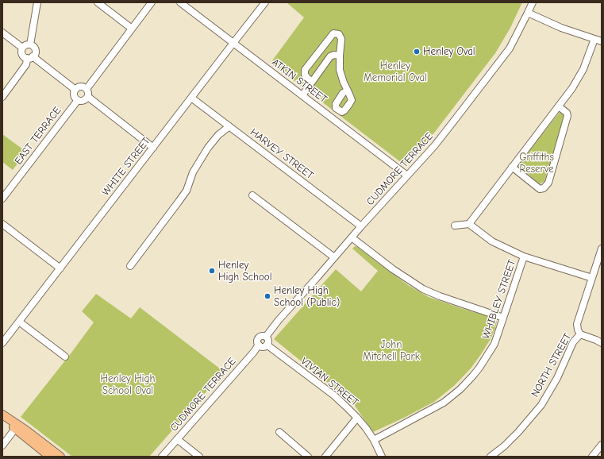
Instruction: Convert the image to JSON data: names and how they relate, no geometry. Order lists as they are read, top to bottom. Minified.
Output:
{"streets":{"street":["ATKIN STREET","EAST TERRACE","HARVEY STREET","WHITE STREET","CUDMORE TERRACE","WHIBLEY STREET","NORTH STREET","VIVIAN STREET"]},"crossings":[["ATKIN STREET","WHITE STREET"],["ATKIN STREET","CUDMORE TERRACE"],["HARVEY STREET","WHITE STREET"],["HARVEY STREET","CUDMORE TERRACE"],["CUDMORE TERRACE","VIVIAN STREET"],["WHIBLEY STREET","VIVIAN STREET"]],"parks":["Henley Memorial Oval","Griffiths Reserve","John Mitchell Park","Henley High School Oval"],"places":["Henley Oval","Henley High School","Henley High School (Public)"]}
